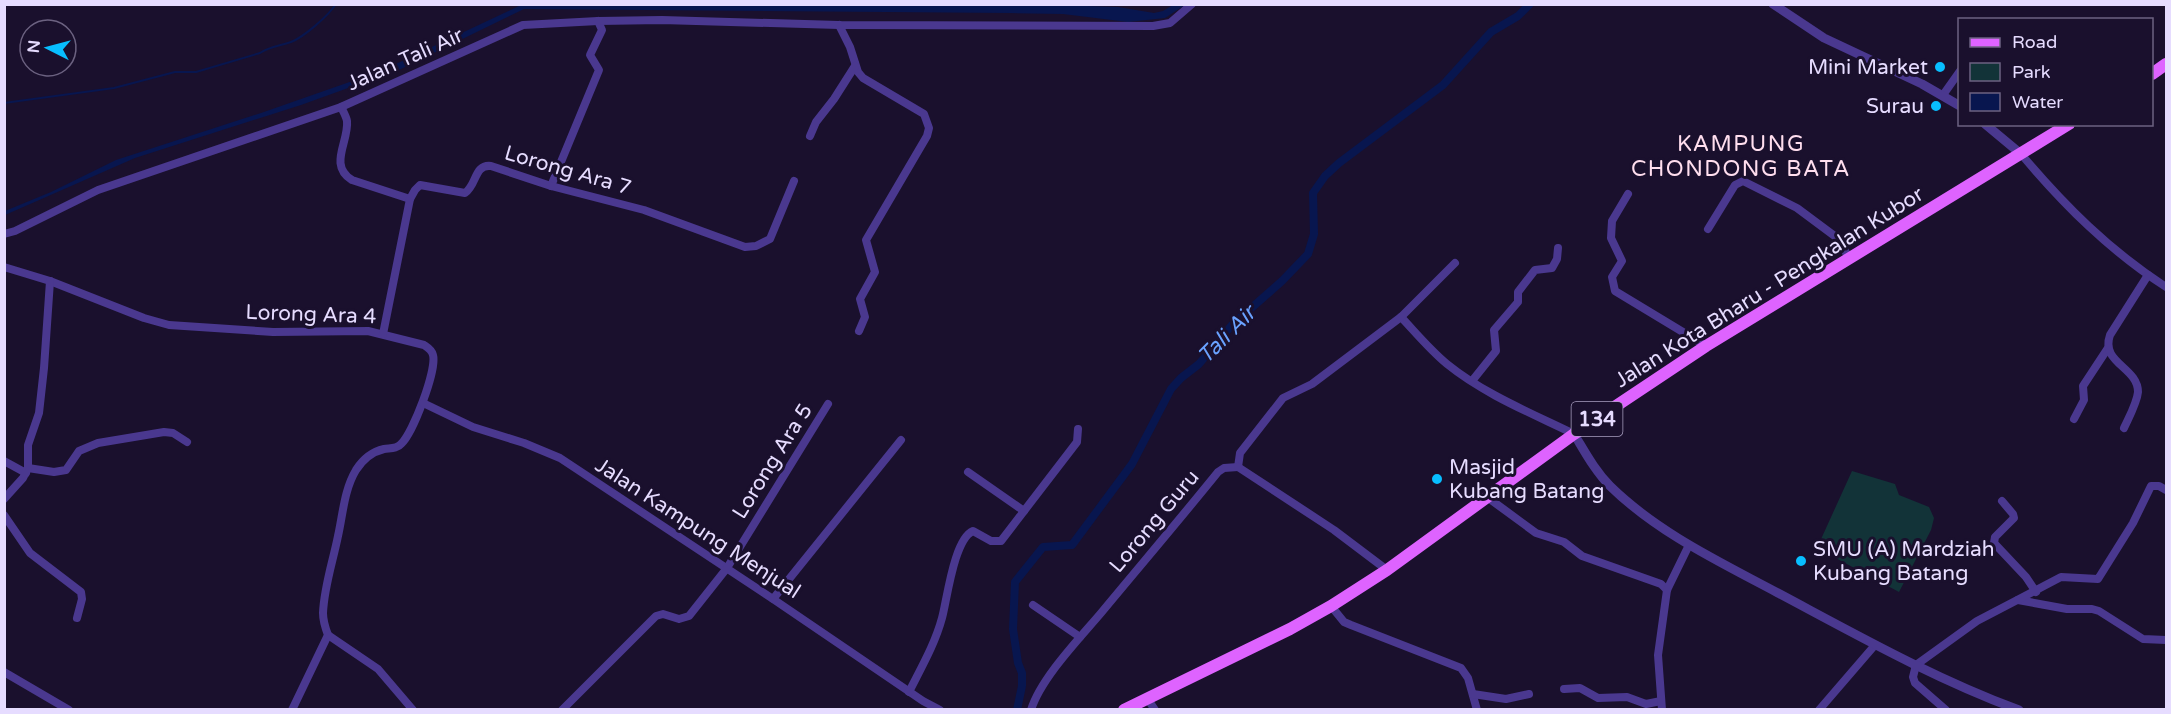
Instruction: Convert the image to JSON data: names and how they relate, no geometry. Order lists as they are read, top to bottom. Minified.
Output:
{"streets":{"main road":["Jalan Kota Bharu - Pengkalan Kubor","134"],"street":["Jalan Tali Air","Lorong Ara 7","Lorong Ara 4","Lorong Ara 5","Lorong Guru","Jalan Kampung Menjual"]},"crossings":[["Lorong Ara 4","Jalan Kampung Menjual"],["Lorong Ara 5","Jalan Kampung Menjual"]],"districts":["KAMPUNG CHONDONG BATA"],"water":["Tali Air"],"places":["Mini Market","Surau","Masjid Kubang Batang","SMU (A) Mardziah Kubang Batang"],"legend":["Road","Park","Water"],"north":"left"}
